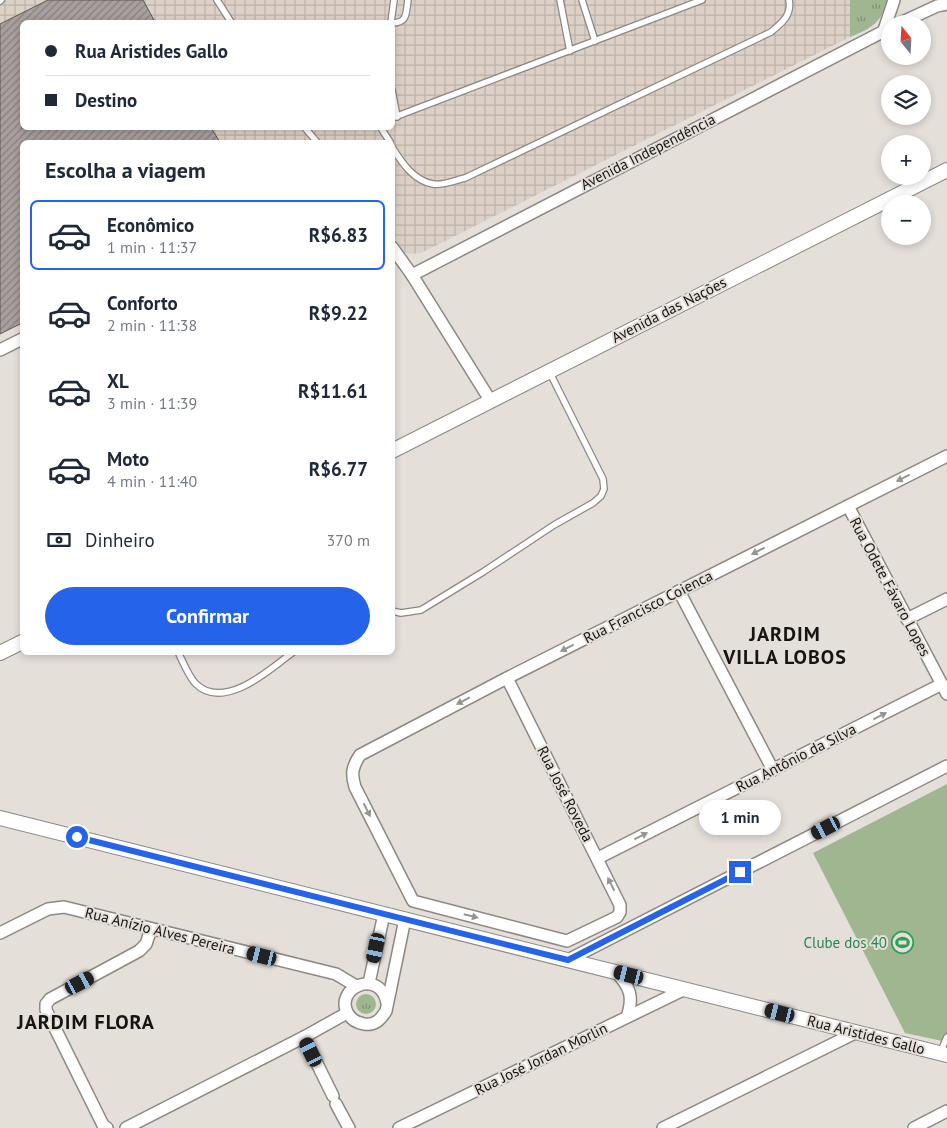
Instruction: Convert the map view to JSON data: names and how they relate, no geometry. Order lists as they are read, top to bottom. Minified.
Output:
{"streets":{"street":["Avenida Independência","Avenida das Nações","Rua Odete Fávaro Lopes","Rua Francisco Coienca","Rua Antônio da Silva","Rua José Roveda","Rua Anízio Alves Pereira","Rua Aristides Gallo","Rua José Jordan Morlin"]},"crossings":[["Rua Odete Fávaro Lopes","Rua Francisco Coienca"],["Rua Odete Fávaro Lopes","Rua Antônio da Silva"],["Rua Francisco Coienca","Rua José Roveda"],["Rua Antônio da Silva","Rua José Roveda"],["Rua Aristides Gallo","Rua José Jordan Morlin"]],"districts":["JARDIM VILLA LOBOS","JARDIM FLORA"],"places":{"sports":["Clube dos 40"]},"north":"top","page":{"map_buttons":["+","−"],"banner":["Rua Aristides Gallo","Destino"],"heading":"Escolha a viagem","list":[{"name":"Econômico","note":"1 min · 11:37","value":"R$6.83"},{"name":"Conforto","note":"2 min · 11:38","value":"R$9.22"},{"name":"XL","note":"3 min · 11:39","value":"R$11.61"},{"name":"Moto","note":"4 min · 11:40","value":"R$6.77"}],"pay":["Dinheiro","370 m"],"buttons":"Confirmar","bubble":"1 min"}}
